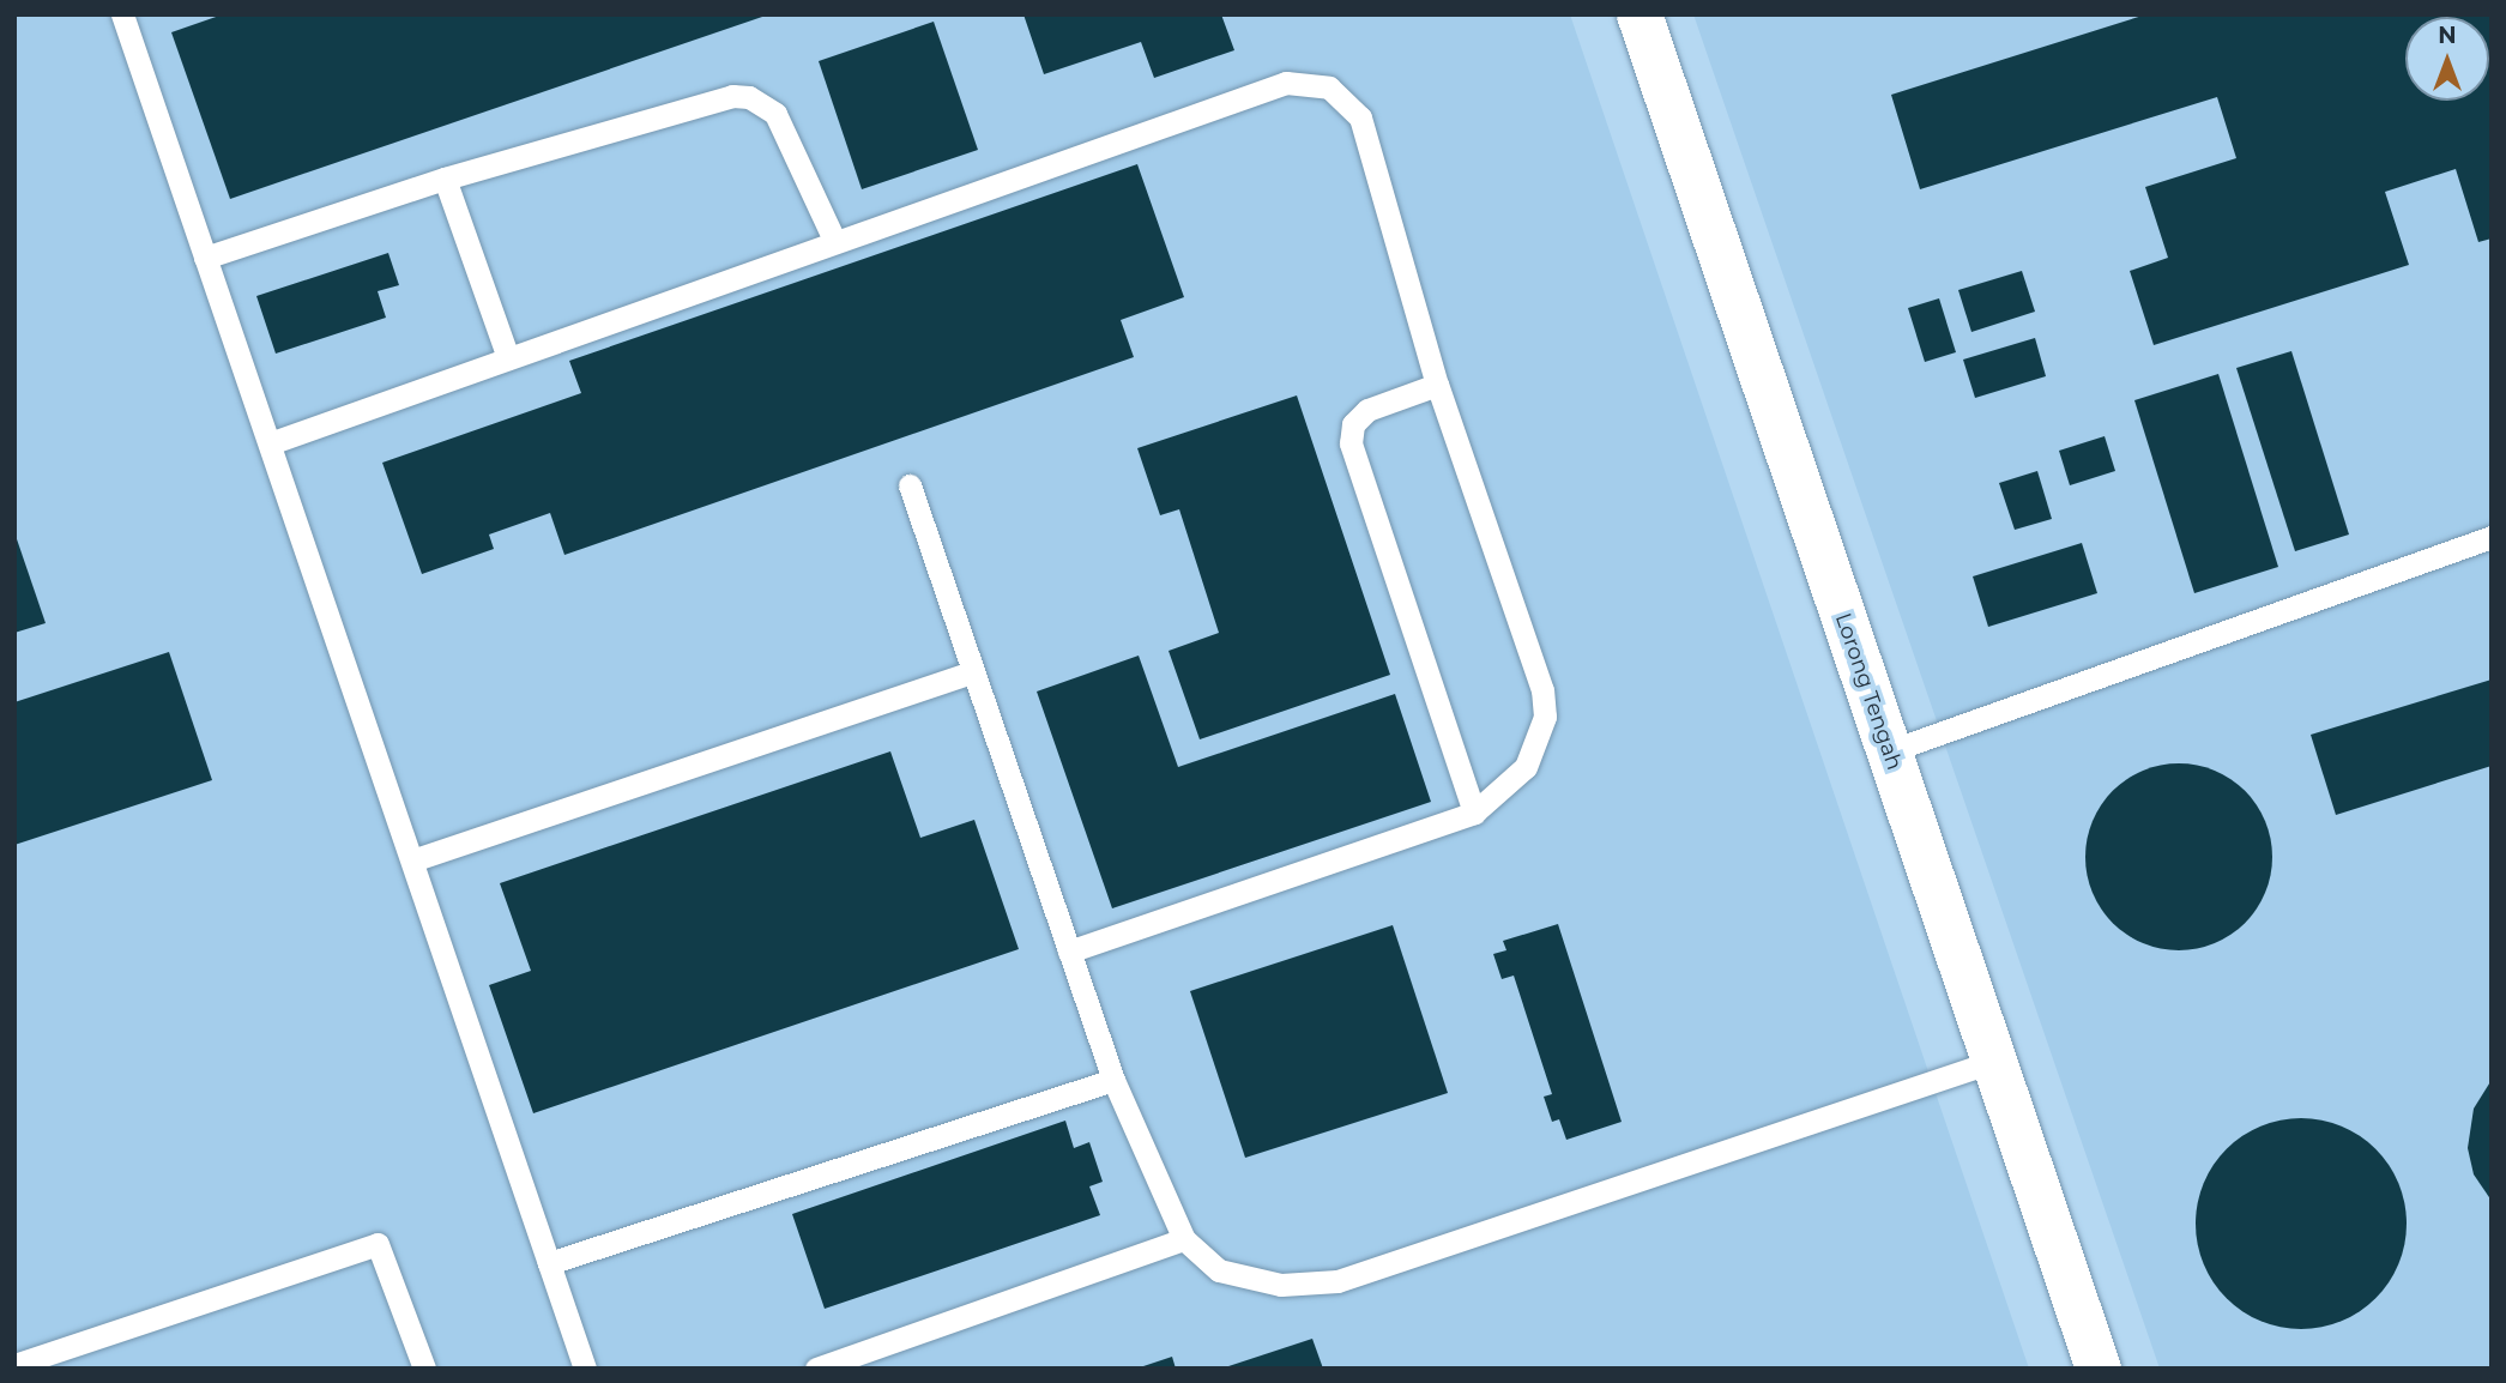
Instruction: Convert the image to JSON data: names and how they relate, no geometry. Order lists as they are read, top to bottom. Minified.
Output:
{"streets":{"street":["Lorong Tengah"]},"north":"top"}
